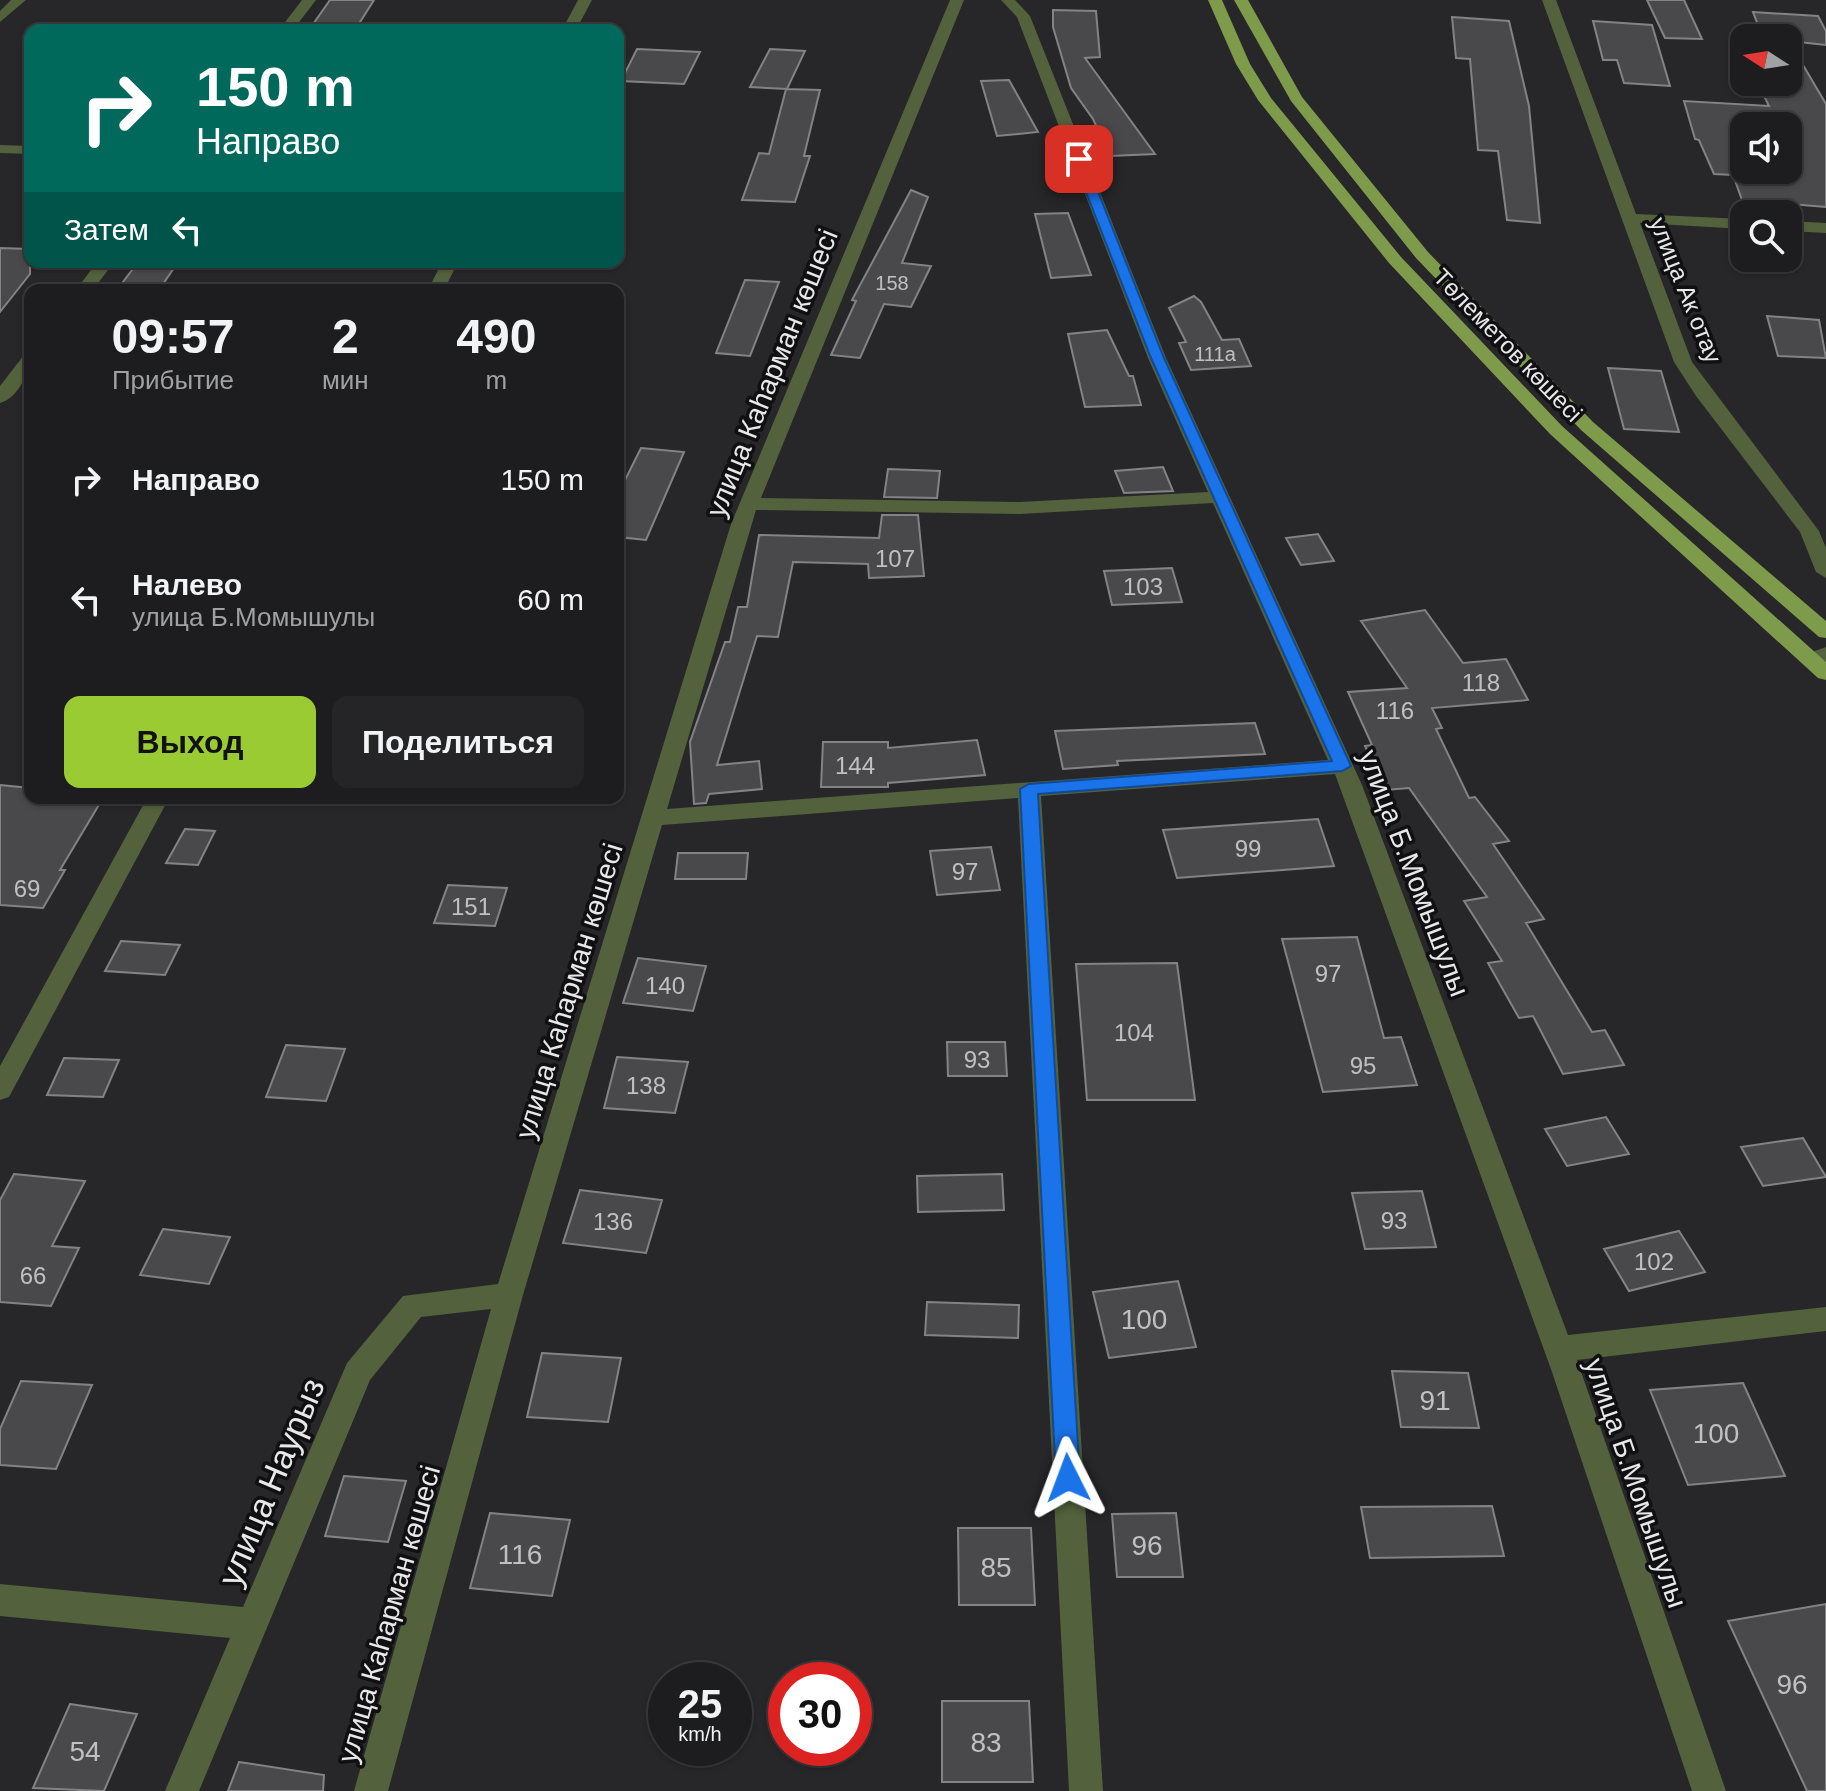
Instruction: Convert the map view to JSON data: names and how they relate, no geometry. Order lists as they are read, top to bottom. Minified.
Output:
{"streets":{"main road":["Төлеметов көшесі"],"street":["улица Ак отау","улица Каһарман көшесі","улица Б.Момышулы","улица Наурыз"]},"crossings":[["улица Каһарман көшесі","улица Наурыз"]],"house_numbers":["158","111а","107","103","118","116","144","99","97","69","151","97","140","104","93","95","138","93","136","102","66","100","91","100","96","116","85","96","83","54"],"north":"left","page":{"turn":["150 m","Направо"],"then":"Затем","eta":["09:57","Прибытие","2","мин","490","m"],"list":[{"name":"Направо","value":"150 m"},{"name":"Налево","note":"улица Б.Момышулы","value":"60 m"}],"buttons":["Выход","Поделиться"],"speed":"25 km/h","limit":"30"}}
